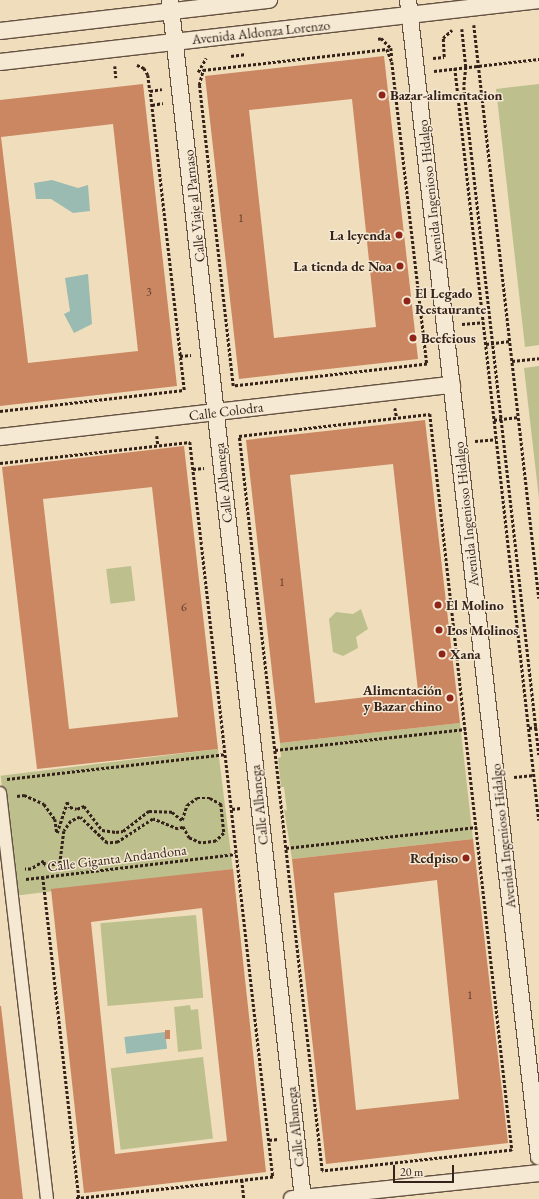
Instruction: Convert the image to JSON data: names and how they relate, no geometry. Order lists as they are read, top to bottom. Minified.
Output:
{"streets":{"street":["Avenida Aldonza Lorenzo","Avenida Ingenioso Hidalgo","Calle Viaje al Parnaso","Calle Colodra","Calle Albanega"],"path":["Calle Giganta Andandona"]},"crossings":[["Avenida Aldonza Lorenzo","Avenida Ingenioso Hidalgo"],["Avenida Aldonza Lorenzo","Calle Viaje al Parnaso"],["Avenida Ingenioso Hidalgo","Calle Colodra"],["Calle Viaje al Parnaso","Calle Colodra"],["Calle Viaje al Parnaso","Calle Albanega"],["Calle Colodra","Calle Albanega"]],"places":["Bazar-alimentacion","La leyenda","La tienda de Noa","El Legado Restaurante","Beefcious","El Molino","Los Molinos","Xana","Alimentación y Bazar chino","Redpiso"],"house_numbers":["1","3","1","6","1"],"scale_bar":"20 m"}
